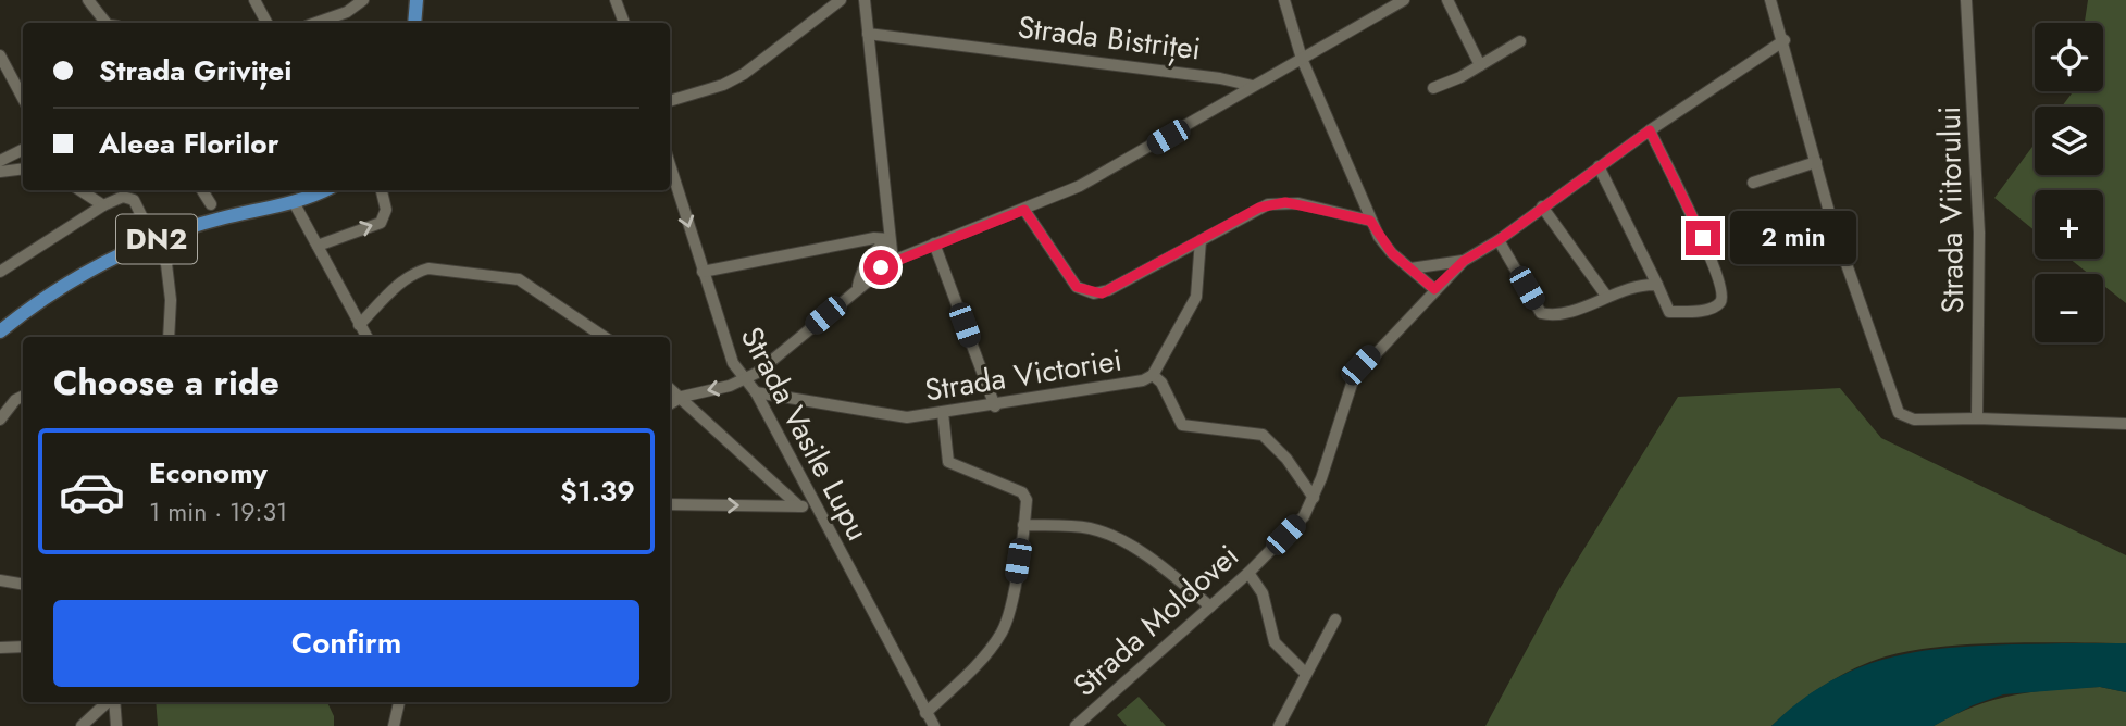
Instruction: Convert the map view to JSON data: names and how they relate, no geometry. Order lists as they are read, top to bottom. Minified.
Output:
{"streets":{"main road":["DN2"],"street":["Strada Bistriței","Strada Viitorului","Strada Victoriei","Strada Vasile Lupu","Strada Moldovei"]},"crossings":[["Strada Victoriei","Strada Vasile Lupu"]],"page":{"map_buttons":["+","−"],"banner":["Strada Griviței","Aleea Florilor"],"bubble":"2 min","heading":"Choose a ride","list":[{"name":"Economy","note":"1 min · 19:31","value":"$1.39"}],"buttons":"Confirm"}}
